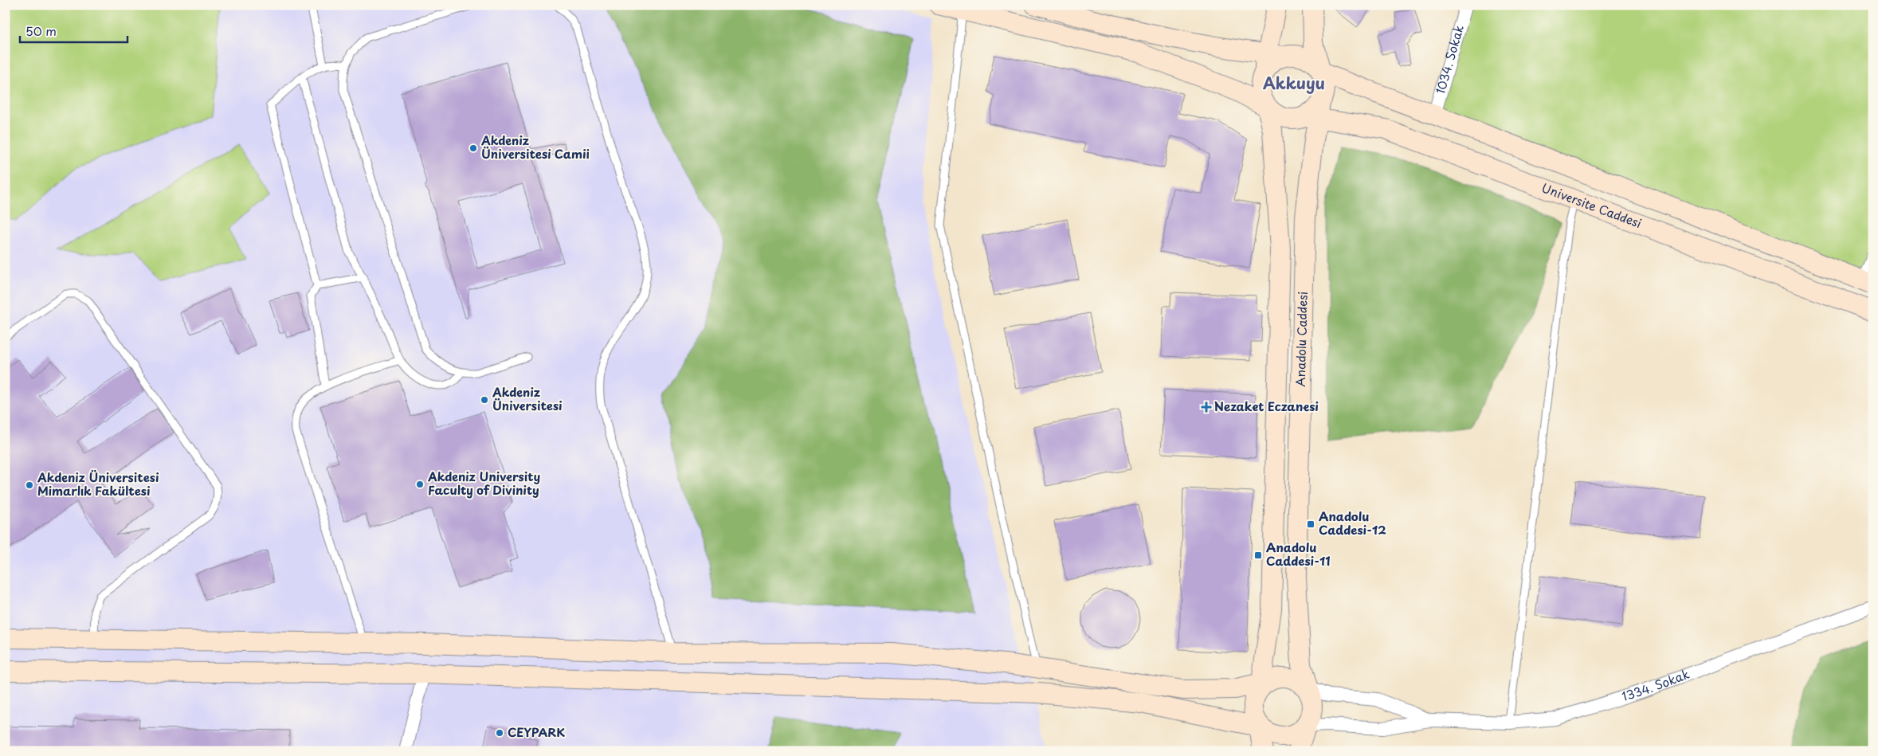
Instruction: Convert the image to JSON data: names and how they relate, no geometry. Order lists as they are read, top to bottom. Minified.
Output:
{"streets":{"street":["1034. Sokak","Universite Caddesi","Anadolu Caddesi","1334. Sokak"]},"crossings":[["Universite Caddesi","Anadolu Caddesi"],["Anadolu Caddesi","1334. Sokak"]],"districts":["Akkuyu"],"places":{"other":["Akdeniz Üniversitesi Camii","Akdeniz Üniversitesi","Akdeniz University Faculty of Divinity","Akdeniz Üniversitesi Mimarlık Fakültesi","CEYPARK"],"health":["Nezaket Eczanesi"],"transit":["Anadolu Caddesi-12","Anadolu Caddesi-11"]},"scale_bar":"50 m"}
